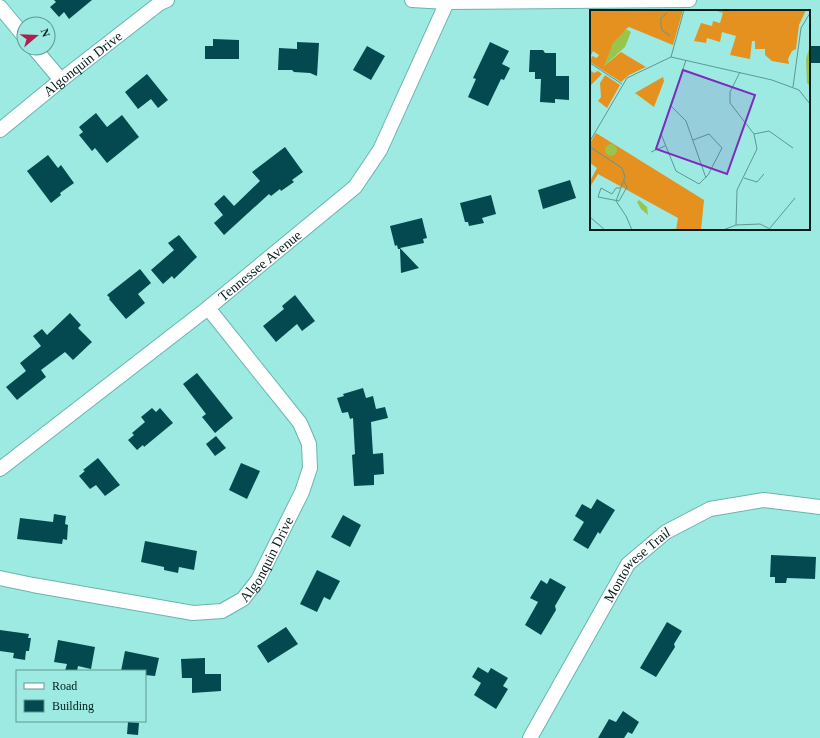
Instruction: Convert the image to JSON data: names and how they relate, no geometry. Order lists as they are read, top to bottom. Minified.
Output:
{"streets":{"street":["Algonquin Drive","Tennessee Avenue","Montowese Trail"]},"crossings":[["Algonquin Drive","Tennessee Avenue"]],"legend":["Road","Building"],"north":"right"}
